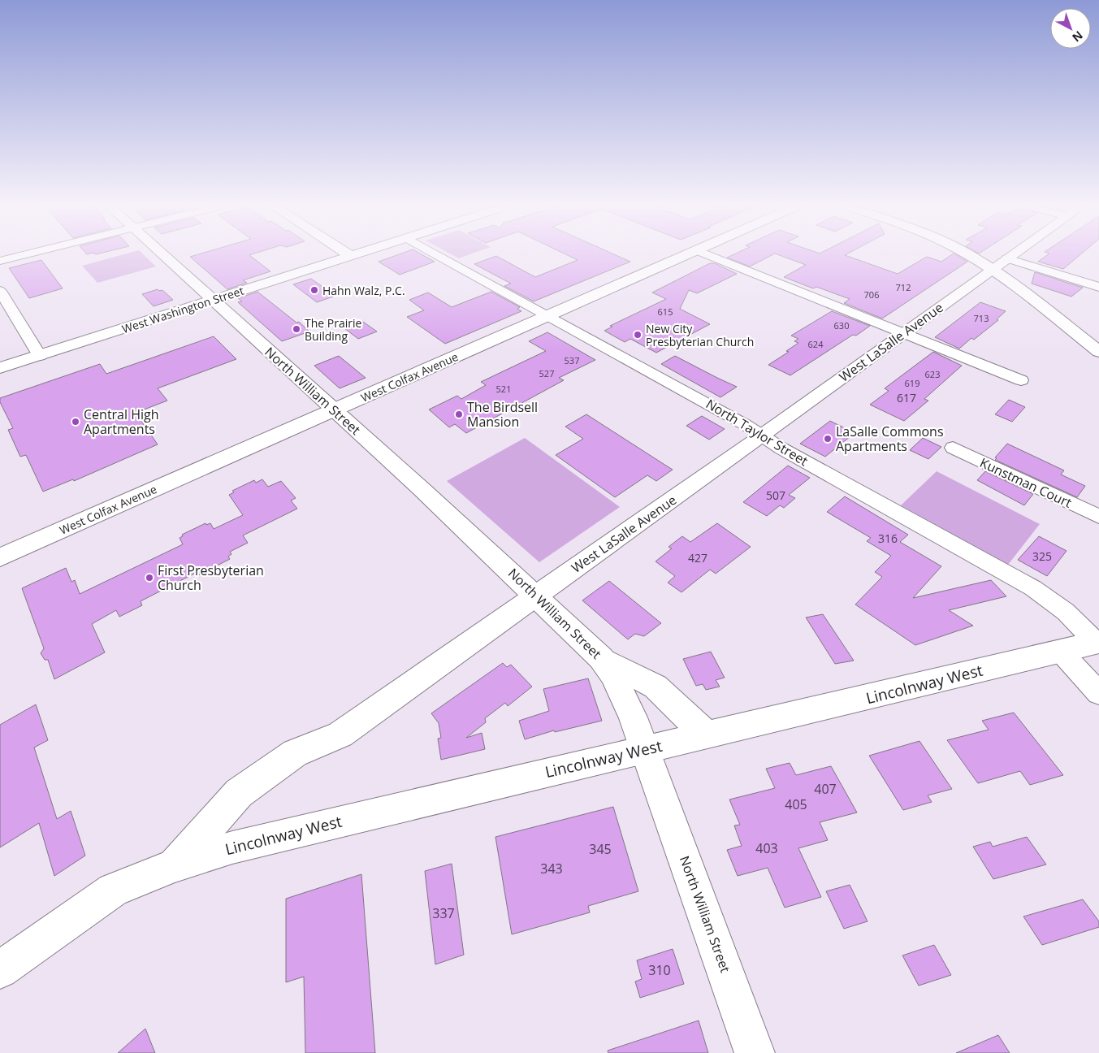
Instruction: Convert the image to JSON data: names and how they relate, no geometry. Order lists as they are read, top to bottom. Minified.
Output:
{"streets":{"street":["West Washington Street","West LaSalle Avenue","West Colfax Avenue","North William Street","North Taylor Street","Kunstman Court","Lincolnway West"]},"crossings":[["West Washington Street","North William Street"],["West LaSalle Avenue","North William Street"],["West LaSalle Avenue","North Taylor Street"],["West LaSalle Avenue","Lincolnway West"],["West Colfax Avenue","North William Street"],["West Colfax Avenue","North Taylor Street"],["North William Street","Lincolnway West"],["North Taylor Street","Lincolnway West"]],"places":["Hahn Walz, P.C.","The Prairie Building","New City Presbyterian Church","The Birdsell Mansion","Central High Apartments","LaSalle Commons Apartments","First Presbyterian Church"],"house_numbers":["712","706","615","713","630","624","537","527","623","619","521","617","507","316","325","427","407","405","403","345","343","337","310"],"north":"bottom right"}
